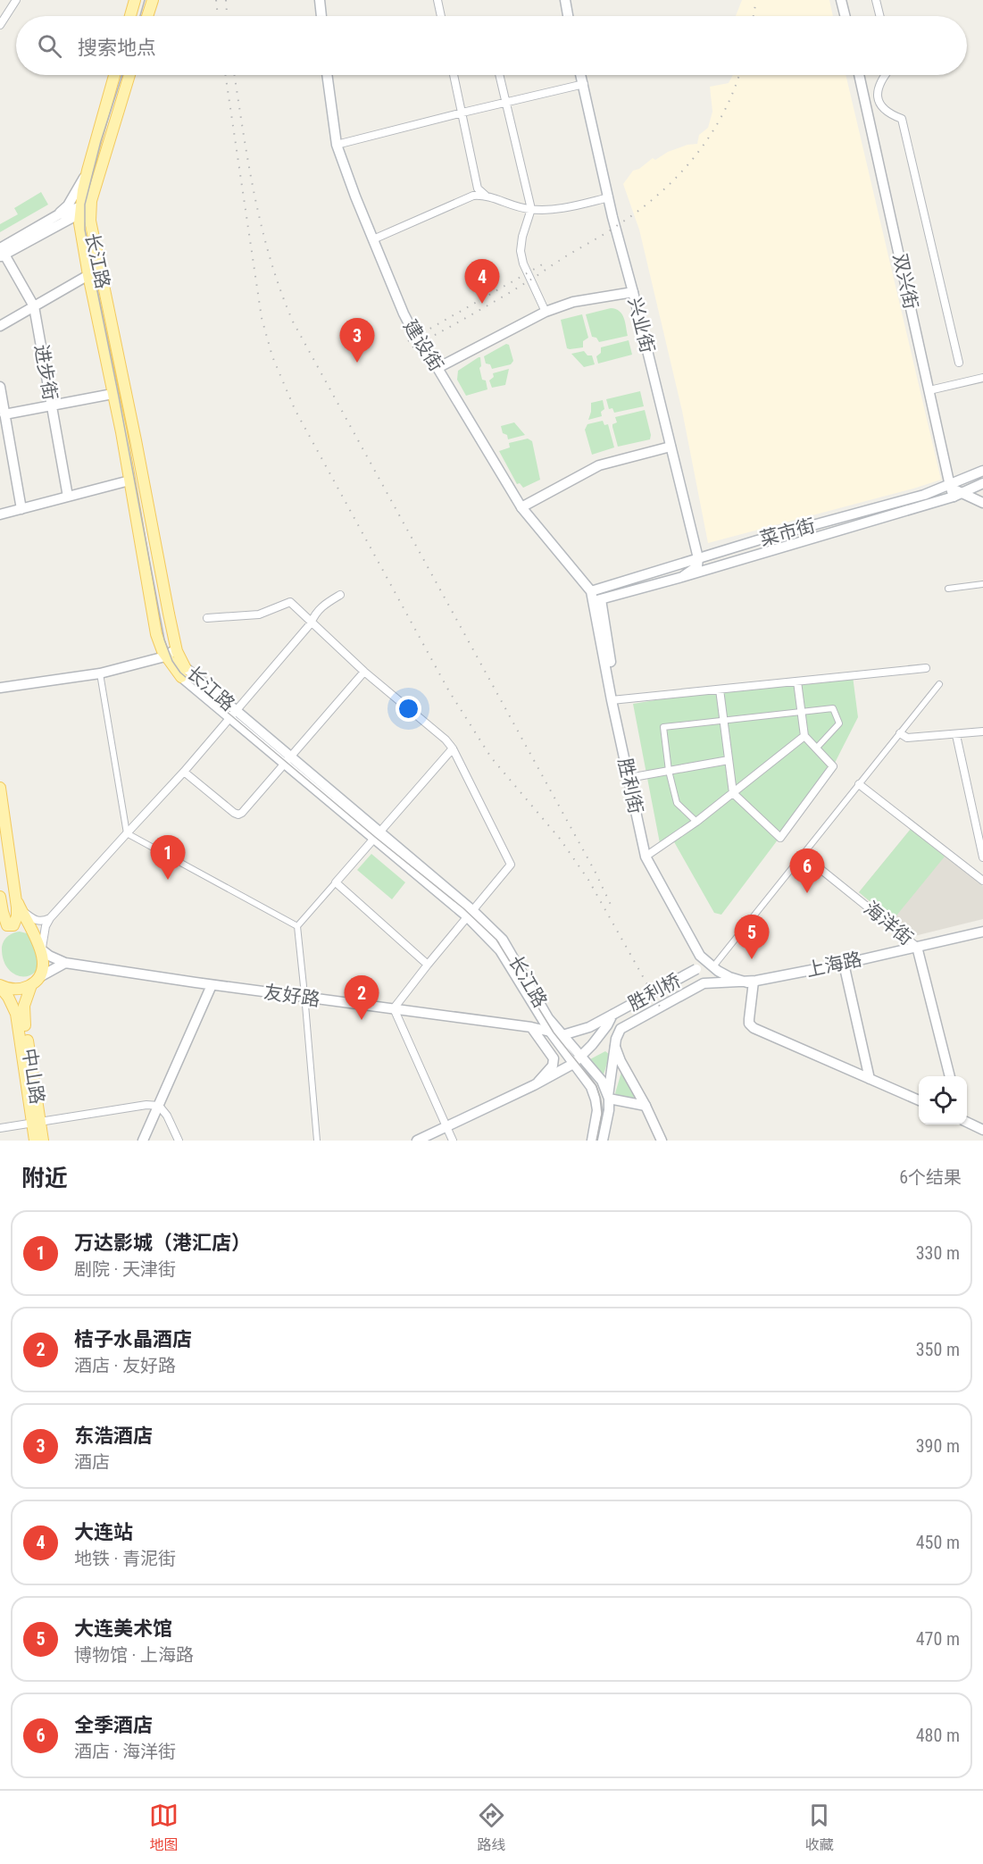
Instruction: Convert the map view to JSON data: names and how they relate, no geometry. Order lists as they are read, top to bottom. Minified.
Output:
{"streets":{"main road":["长江路","双兴街","兴业街","建设街","进步街","菜市街","胜利街","海洋街","上海路","胜利桥","友好路","中山路"]},"crossings":[["长江路","胜利桥"],["长江路","友好路"],["双兴街","菜市街"],["兴业街","菜市街"],["建设街","菜市街"],["建设街","胜利街"],["菜市街","胜利街"],["胜利街","胜利桥"],["海洋街","上海路"],["上海路","胜利桥"],["胜利桥","友好路"]],"page":{"search":"搜索地点","pins":["4","3","1","6","5","2"],"heading":["附近","6个结果"],"list":[{"mark":"1","name":"万达影城（港汇店）","note":"剧院 · 天津街","value":"330 m"},{"mark":"2","name":"桔子水晶酒店","note":"酒店 · 友好路","value":"350 m"},{"mark":"3","name":"东浩酒店","note":"酒店","value":"390 m"},{"mark":"4","name":"大连站","note":"地铁 · 青泥街","value":"450 m"},{"mark":"5","name":"大连美术馆","note":"博物馆 · 上海路","value":"470 m"},{"mark":"6","name":"全季酒店","note":"酒店 · 海洋街","value":"480 m"}],"nav":["地图","路线","收藏"]}}
